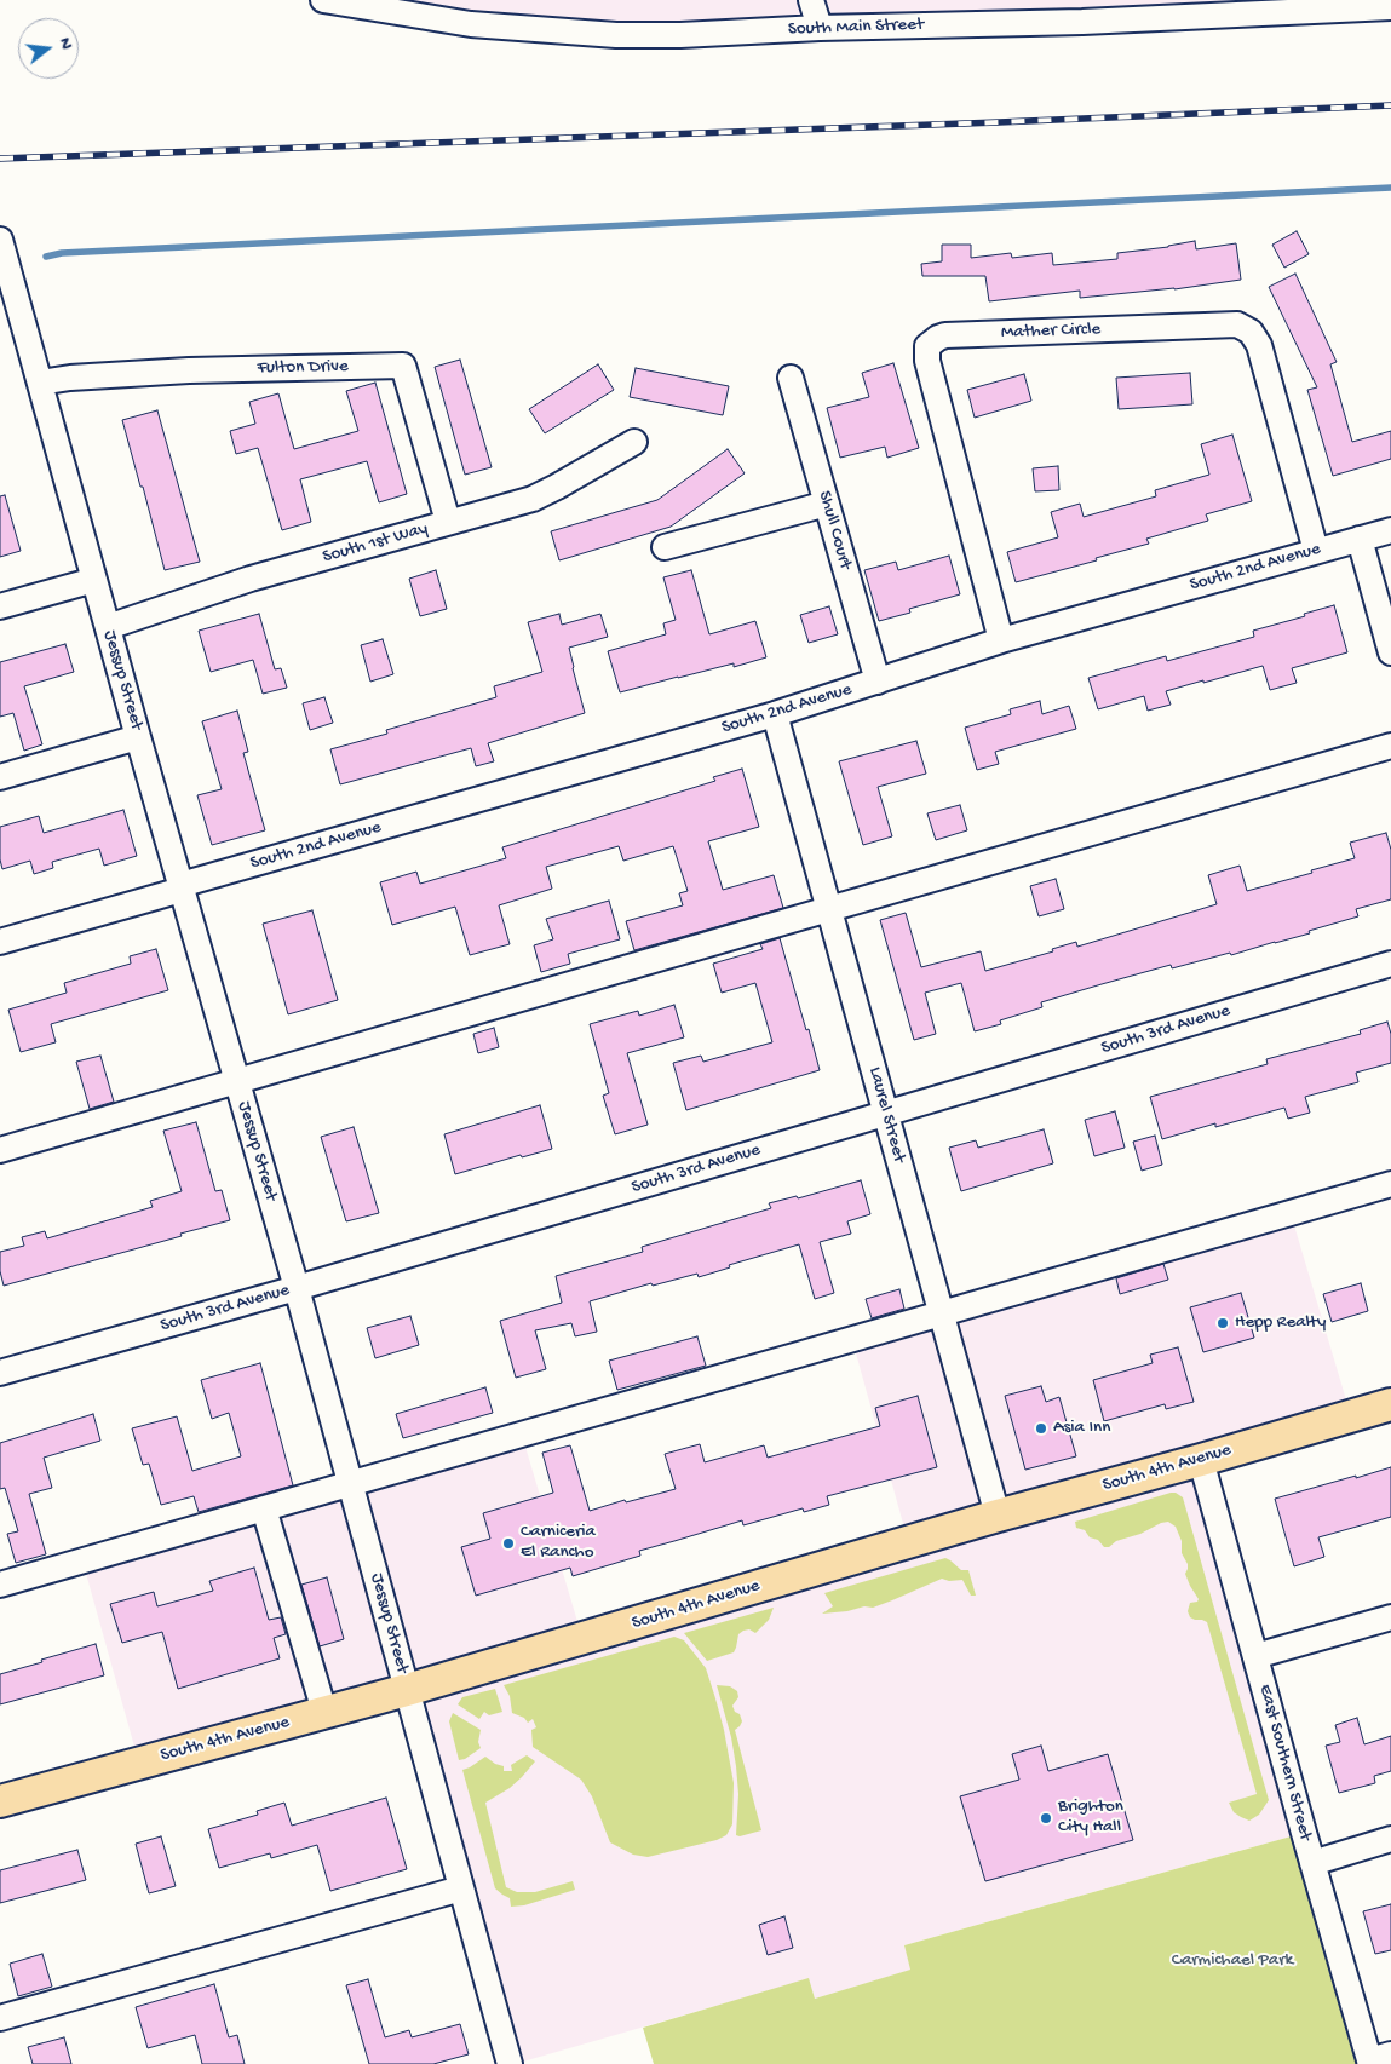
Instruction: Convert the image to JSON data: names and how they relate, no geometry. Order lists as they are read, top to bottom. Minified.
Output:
{"streets":{"main road":["South 4th Avenue"],"street":["South Main Street","Mather Circle","Fulton Drive","Shull Court","South 1st Way","South 2nd Avenue","Jessup Street","South 3rd Avenue","Laurel Street","East Southern Street"]},"crossings":[["Mather Circle","South 2nd Avenue"],["Fulton Drive","South 1st Way"],["Fulton Drive","Jessup Street"],["Shull Court","South 2nd Avenue"],["South 1st Way","Jessup Street"],["South 2nd Avenue","Jessup Street"],["South 2nd Avenue","Laurel Street"],["Jessup Street","South 3rd Avenue"],["Jessup Street","South 4th Avenue"],["South 3rd Avenue","Laurel Street"],["Laurel Street","South 4th Avenue"],["South 4th Avenue","East Southern Street"]],"parks":["Carmichael Park"],"places":["Hepp Realty","Asia Inn","Carniceria El Rancho","Brighton City Hall"],"north":"right"}
